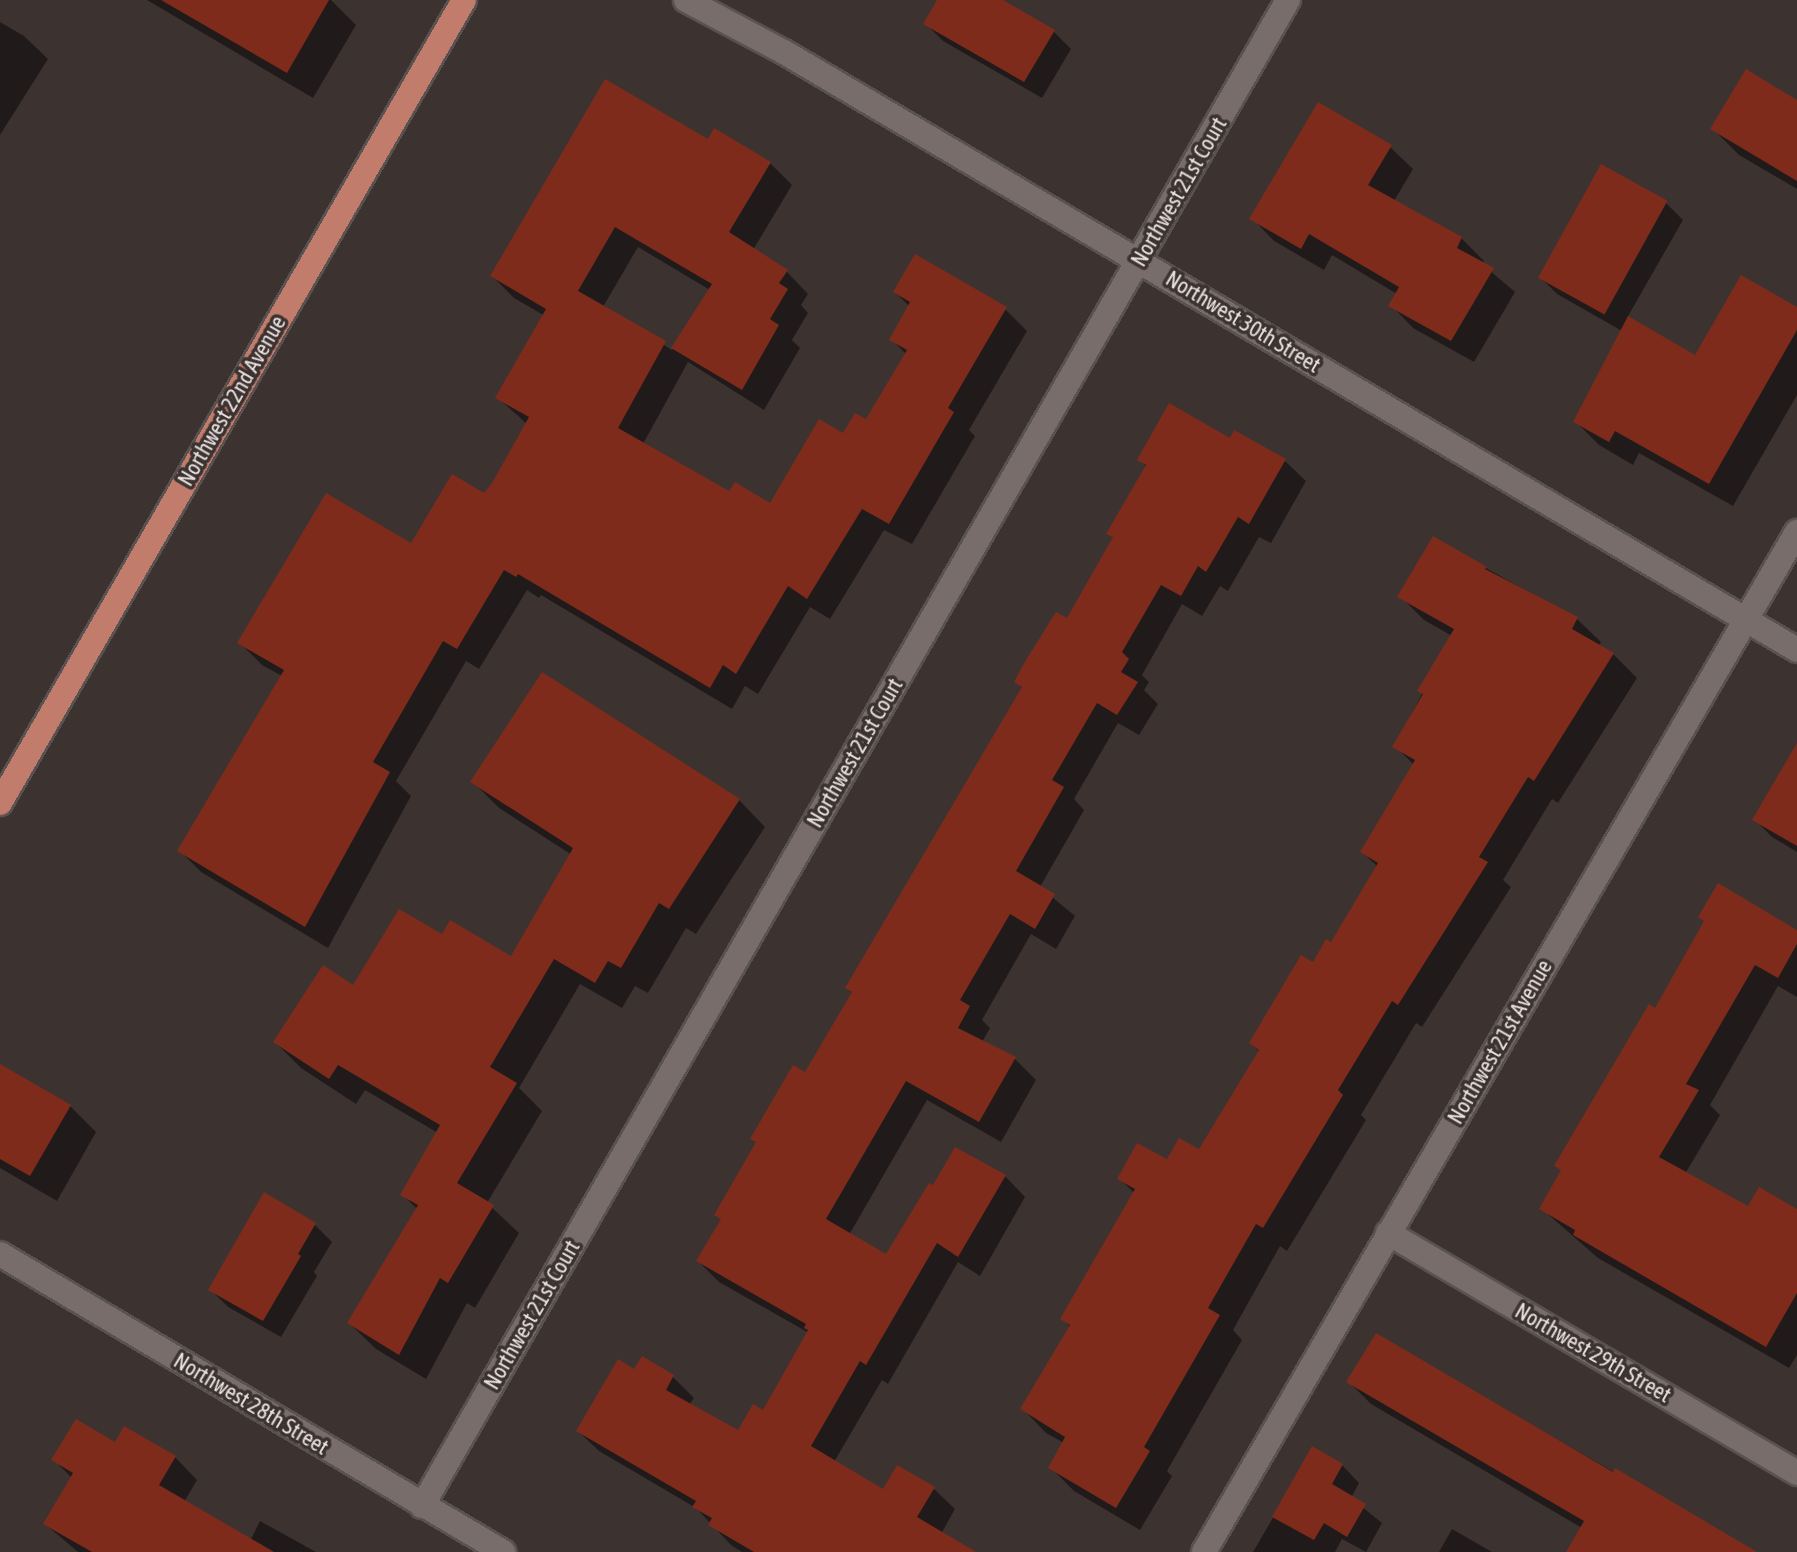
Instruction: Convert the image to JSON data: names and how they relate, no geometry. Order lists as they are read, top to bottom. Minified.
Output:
{"streets":{"main road":["Northwest 22nd Avenue"],"street":["Northwest 21st Court","Northwest 30th Street","Northwest 21st Avenue","Northwest 29th Street","Northwest 28th Street"]},"crossings":[["Northwest 21st Court","Northwest 30th Street"],["Northwest 21st Court","Northwest 28th Street"],["Northwest 30th Street","Northwest 21st Avenue"],["Northwest 21st Avenue","Northwest 29th Street"]]}
